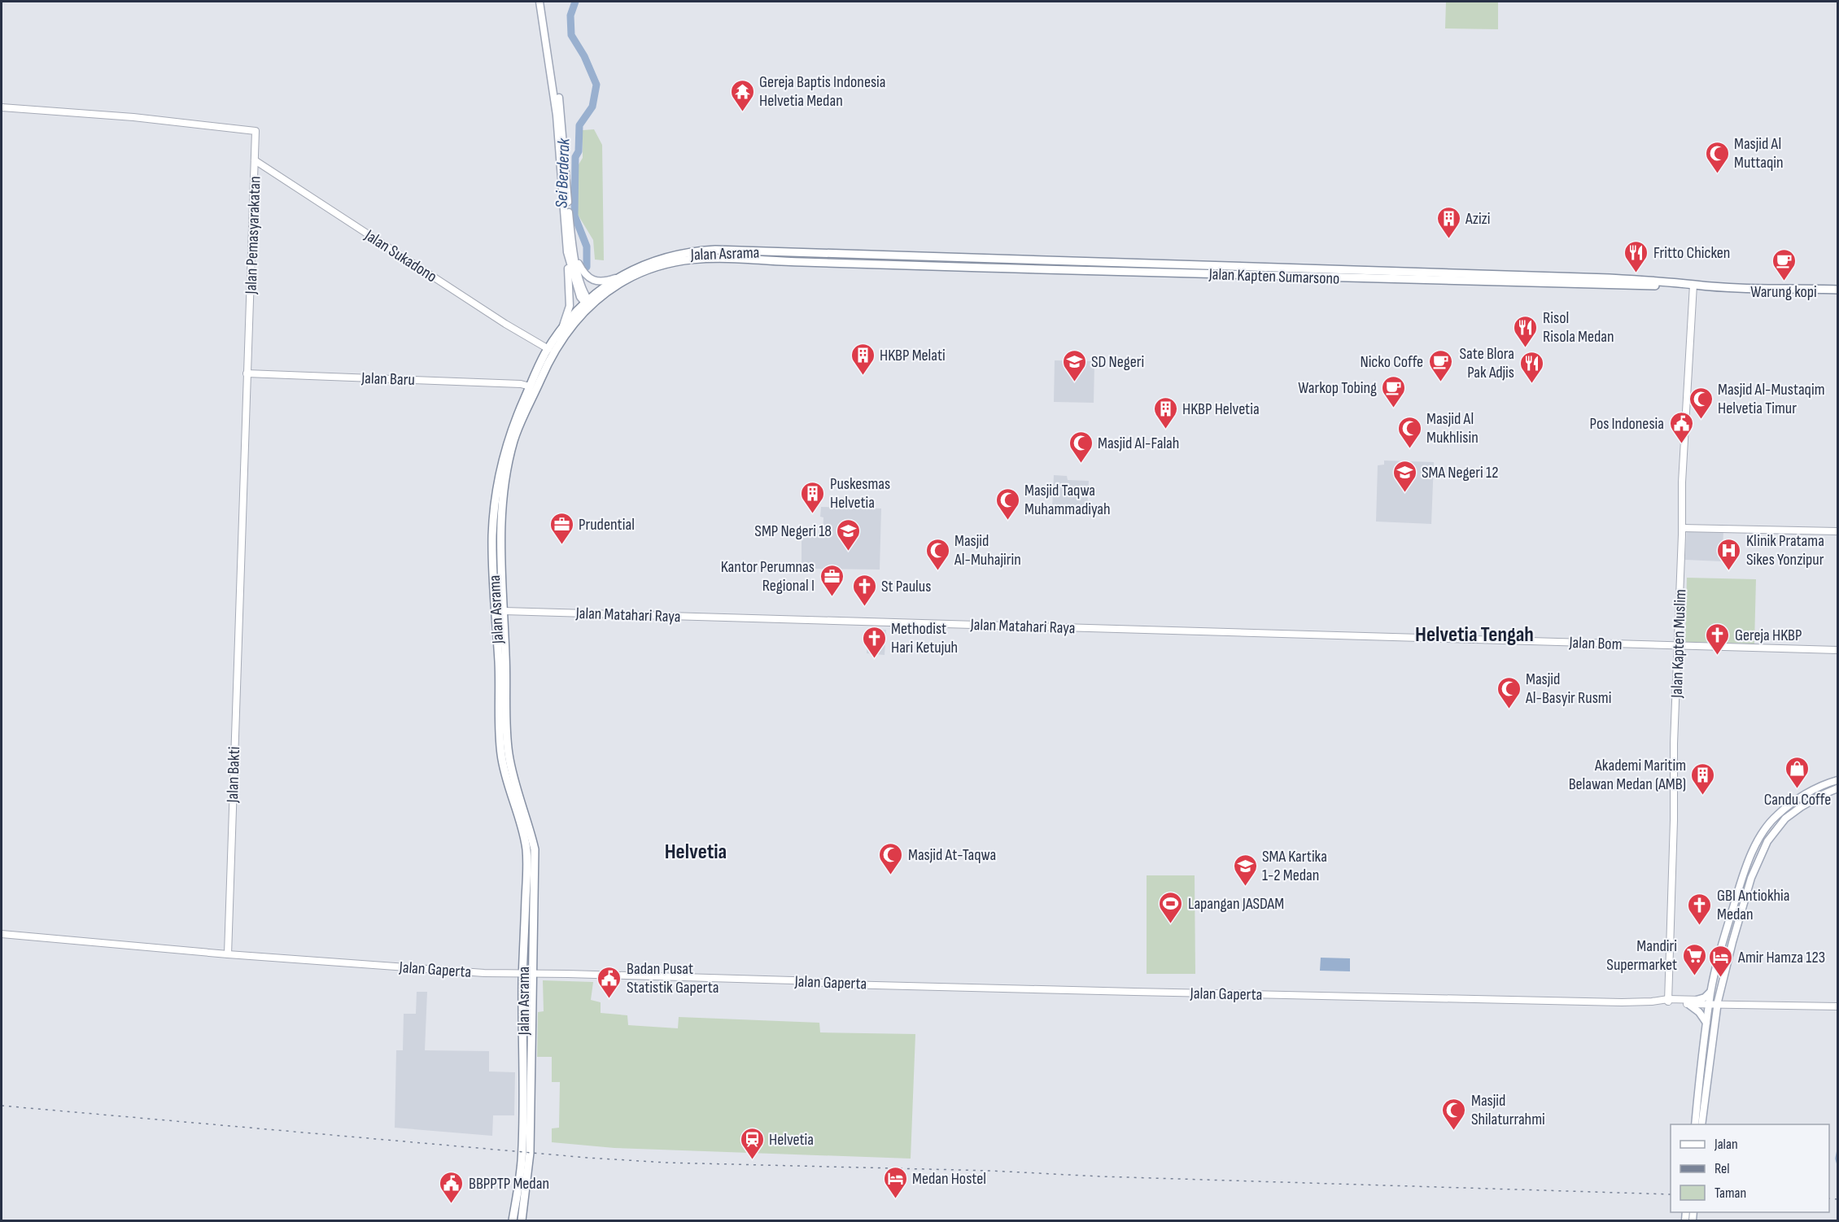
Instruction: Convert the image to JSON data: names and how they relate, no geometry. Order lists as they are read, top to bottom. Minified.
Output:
{"streets":{"highway":["Jalan Asrama","Jalan Kapten Sumarsono"],"street":["Jalan Pemasyarakatan","Jalan Sukadono","Jalan Baru","Jalan Matahari Raya","Jalan Bom","Jalan Kapten Muslim","Jalan Bakti","Jalan Gaperta"]},"crossings":[["Jalan Pemasyarakatan","Jalan Sukadono"],["Jalan Pemasyarakatan","Jalan Baru"],["Jalan Pemasyarakatan","Jalan Bakti"],["Jalan Asrama","Jalan Sukadono"],["Jalan Asrama","Jalan Kapten Sumarsono"],["Jalan Asrama","Jalan Baru"],["Jalan Asrama","Jalan Matahari Raya"],["Jalan Asrama","Jalan Gaperta"],["Jalan Kapten Sumarsono","Jalan Kapten Muslim"],["Jalan Matahari Raya","Jalan Bom"],["Jalan Bom","Jalan Kapten Muslim"],["Jalan Kapten Muslim","Jalan Gaperta"],["Jalan Bakti","Jalan Gaperta"]],"districts":["Helvetia Tengah","Helvetia"],"water":["Sei Berderak"],"places":{"temple":["Gereja Baptis Indonesia Helvetia Medan"],"mosque":["Masjid Al Muttaqin","Masjid Al-Mustaqim Helvetia Timur","Masjid Al Mukhlisin","Masjid Al-Falah","Masjid Taqwa Muhammadiyah","Masjid Al-Muhajirin","Masjid Al-Basyir Rusmi","Masjid At-Taqwa","Masjid Shilaturrahmi"],"building":["Azizi","HKBP Melati","HKBP Helvetia","Puskesmas Helvetia","Akademi Maritim Belawan Medan (AMB)"],"restaurant":["Fritto Chicken","Risol Risola Medan","Sate Blora Pak Adjis"],"cafe":["Warung kopi","Nicko Coffe","Warkop Tobing"],"school or university":["SD Negeri","SMA Negeri 12","SMP Negeri 18","SMA Kartika 1-2 Medan"],"public building":["Pos Indonesia","Badan Pusat Statistik Gaperta","BBPPTP Medan"],"office":["Prudential","Kantor Perumnas Regional I"],"hospital":["Klinik Pratama Sikes Yonzipur"],"church":["St Paulus","Gereja HKBP","Methodist Hari Ketujuh","GBI Antiokhia Medan"],"shop":["Candu Coffe"],"sports":["Lapangan JASDAM"],"supermarket":["Mandiri Supermarket"],"hotel":["Amir Hamza 123","Medan Hostel"],"station":["Helvetia"]},"legend":["Jalan","Rel","Taman"]}
